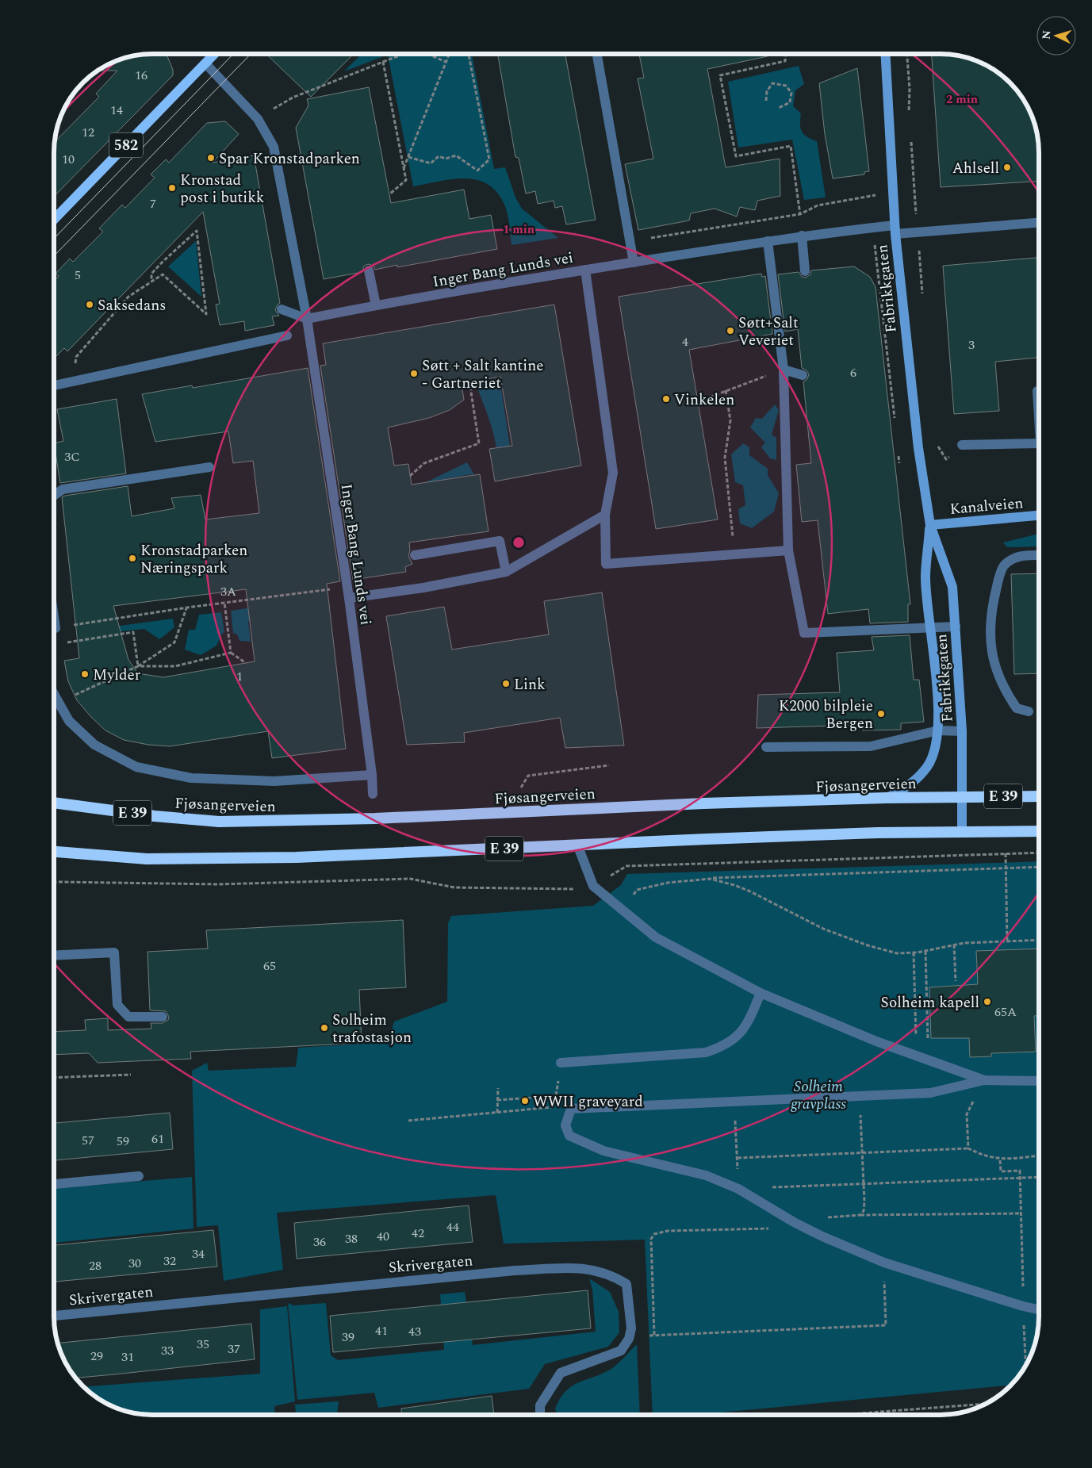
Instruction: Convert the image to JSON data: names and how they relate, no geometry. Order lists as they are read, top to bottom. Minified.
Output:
{"streets":{"highway":["Fjøsangerveien","E 39"],"main road":["582","Fabrikkgaten","Kanalveien"],"street":["Inger Bang Lunds vei","Skrivergaten"]},"crossings":[["582","Inger Bang Lunds vei"],["Inger Bang Lunds vei","Fabrikkgaten"],["Fabrikkgaten","Kanalveien"],["Fabrikkgaten","Fjøsangerveien"],["Fabrikkgaten","E 39"]],"parks":["Solheim gravplass"],"places":["Spar Kronstadparken","Ahlsell","Kronstad post i butikk","Saksedans","Søtt+Salt Veveriet","Søtt + Salt kantine - Gartneriet","Vinkelen","Kronstadparken Næringspark","Mylder","Link","K2000 bilpleie Bergen","Solheim kapell","Solheim trafostasjon","WWII graveyard"],"house_numbers":["16","14","12","10","7","5","4","3","6","3C","3A","1","65","65A","61","57","59","44","42","40","38","36","34","32","30","28","41","43","39","35","37","33","29","31"],"north":"left","rings":["2 min","1 min"]}
